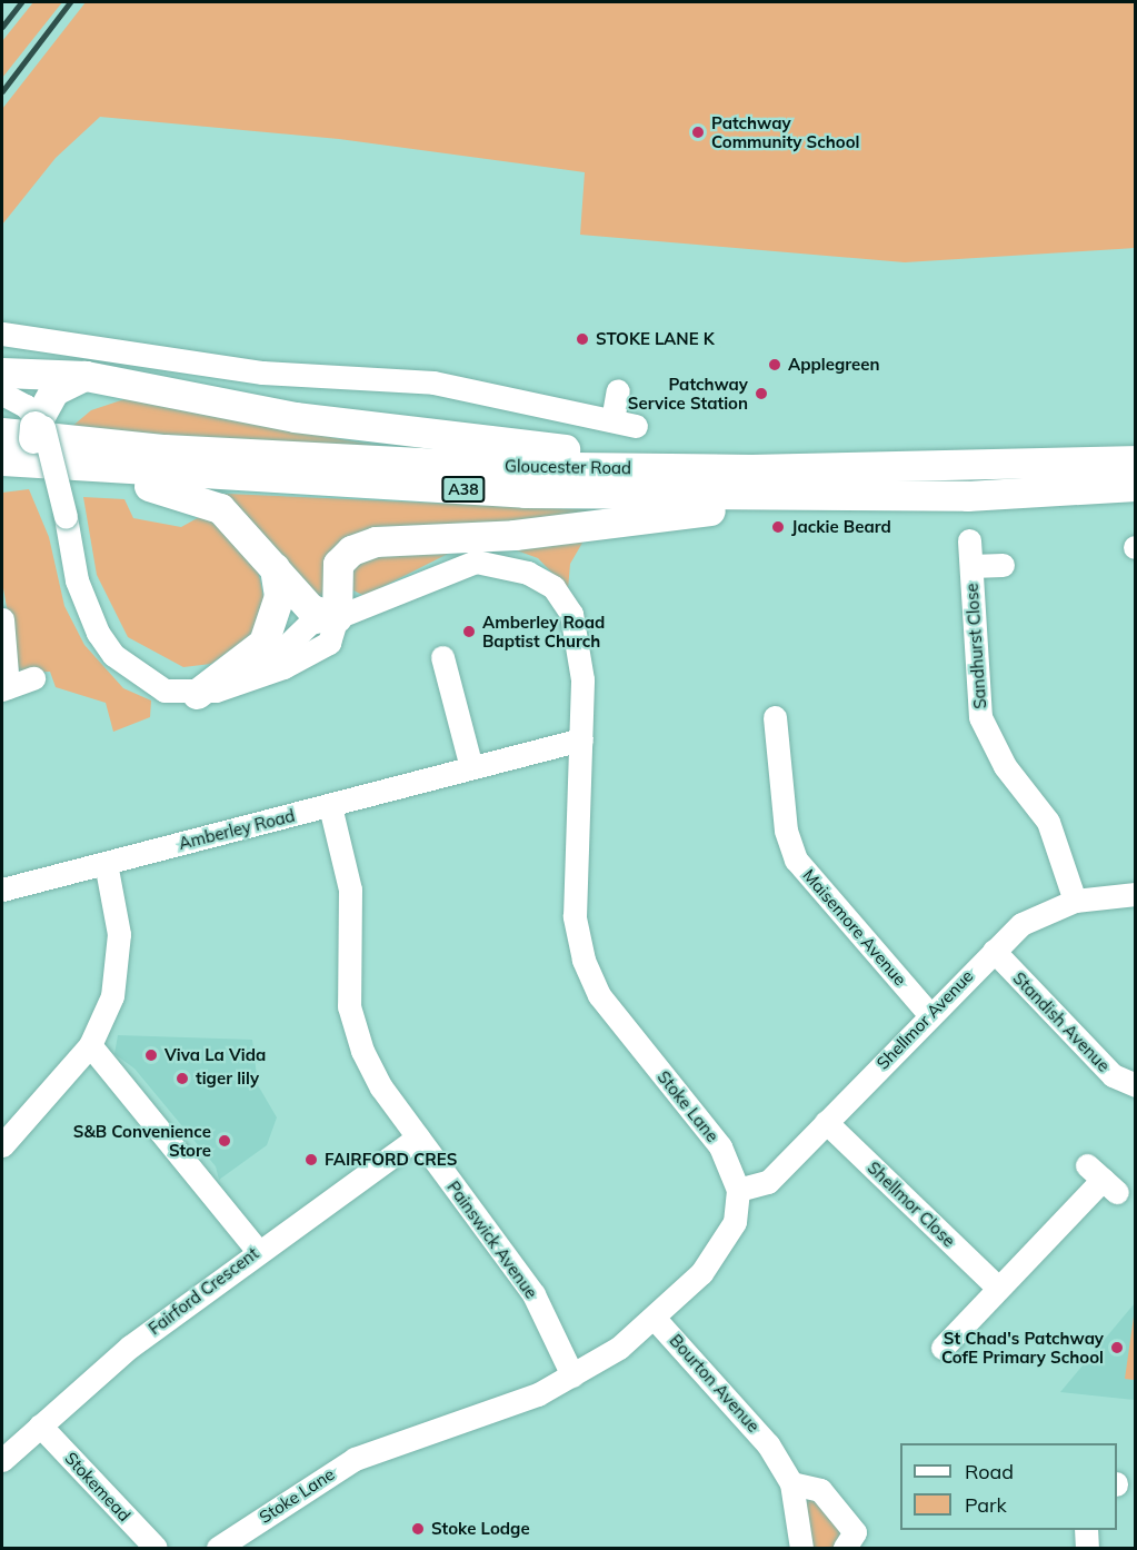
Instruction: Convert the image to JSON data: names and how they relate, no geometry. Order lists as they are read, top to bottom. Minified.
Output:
{"streets":{"main road":["Gloucester Road","A38"],"street":["Sandhurst Close","Amberley Road","Maisemore Avenue","Shellmor Avenue","Standish Avenue","Stoke Lane","Shellmor Close","Painswick Avenue","Fairford Crescent","Bourton Avenue","Stokemead"]},"crossings":[["Sandhurst Close","Shellmor Avenue"],["Amberley Road","Stoke Lane"],["Amberley Road","Painswick Avenue"],["Maisemore Avenue","Shellmor Avenue"],["Shellmor Avenue","Standish Avenue"],["Shellmor Avenue","Stoke Lane"],["Shellmor Avenue","Shellmor Close"],["Stoke Lane","Painswick Avenue"],["Stoke Lane","Bourton Avenue"],["Painswick Avenue","Fairford Crescent"],["Fairford Crescent","Stokemead"]],"places":["Patchway Community School","STOKE LANE K","Applegreen","Patchway Service Station","Jackie Beard","Amberley Road Baptist Church","Viva La Vida","tiger lily","S&B Convenience Store","FAIRFORD CRES","St Chad's Patchway CofE Primary School","Stoke Lodge"],"legend":["Road","Park"]}
